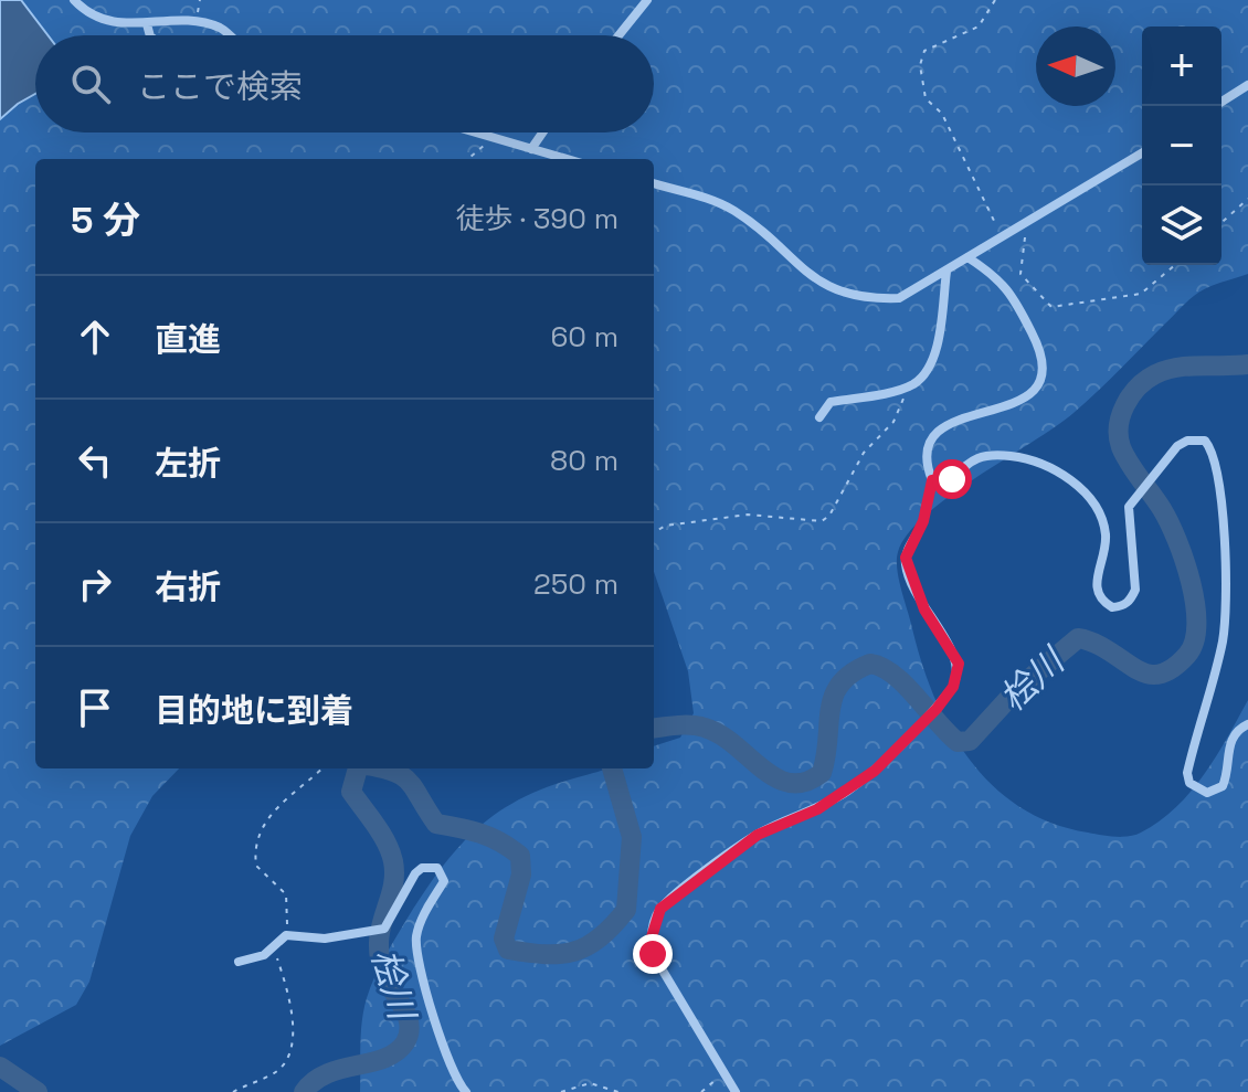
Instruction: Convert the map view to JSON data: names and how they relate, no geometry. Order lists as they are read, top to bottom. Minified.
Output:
{"water":["桧川"],"north":"left","page":{"map_buttons":["+","−"],"search":"ここで検索","heading":["5 分","徒歩 · 390 m"],"list":[["直進","60 m"],["左折","80 m"],["右折","250 m"],"目的地に到着"]}}
